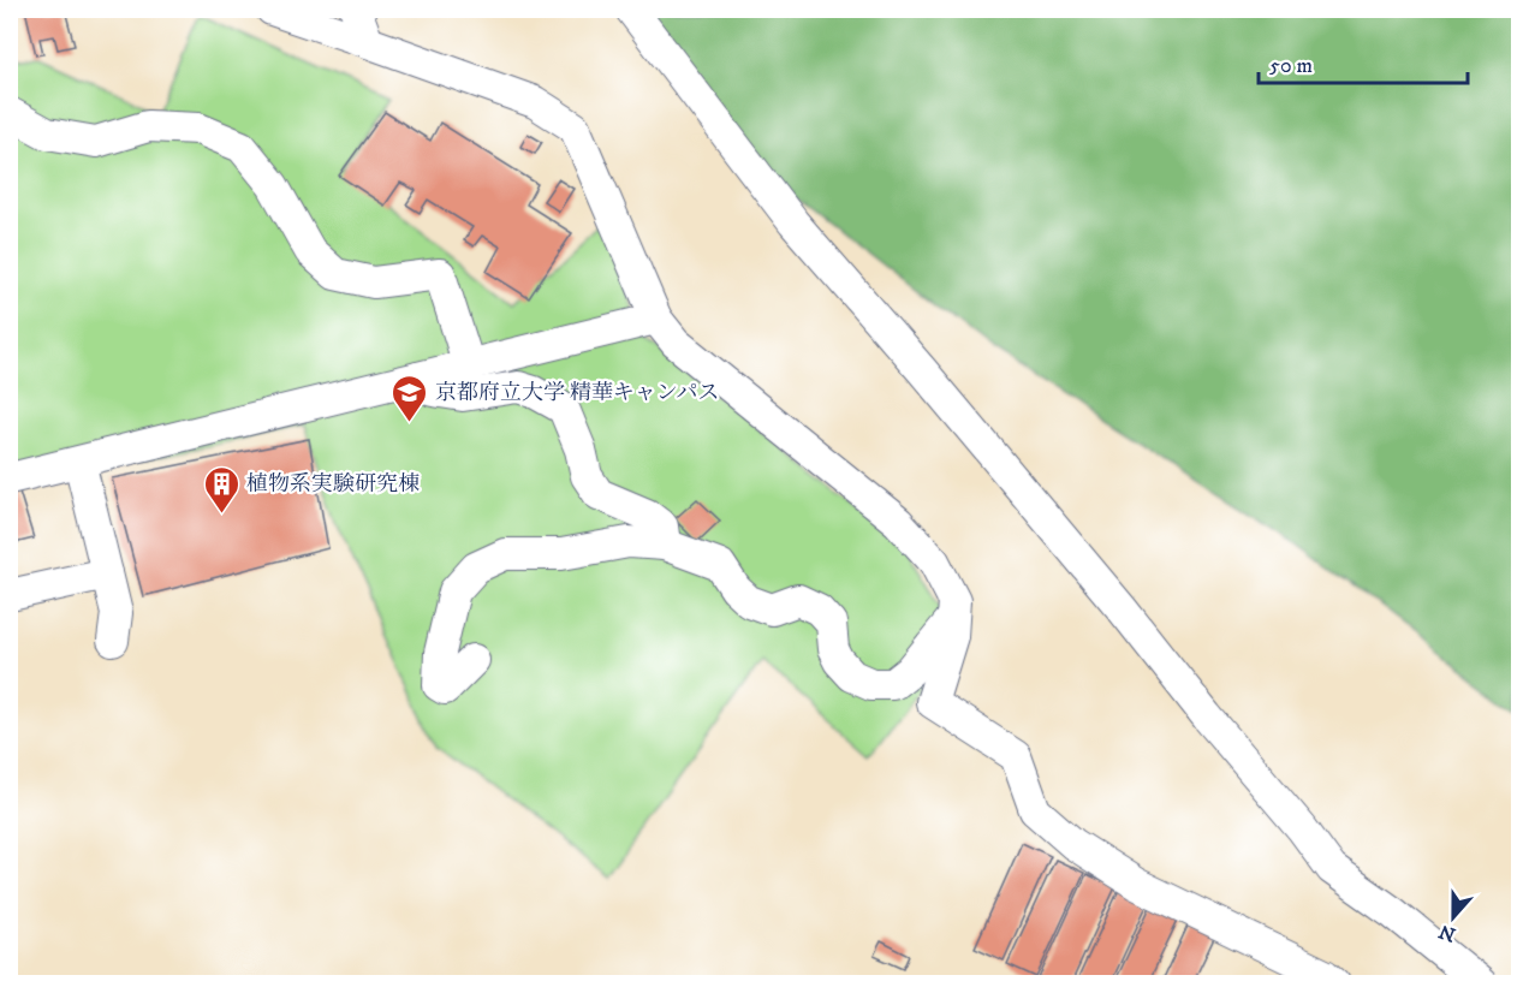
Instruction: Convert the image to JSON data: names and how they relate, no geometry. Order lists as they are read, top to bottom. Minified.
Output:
{"places":{"school or university":["京都府立大学 精華キャンパス"],"building":["植物系実験研究棟"]},"scale_bar":"50 m","north":"bottom"}
